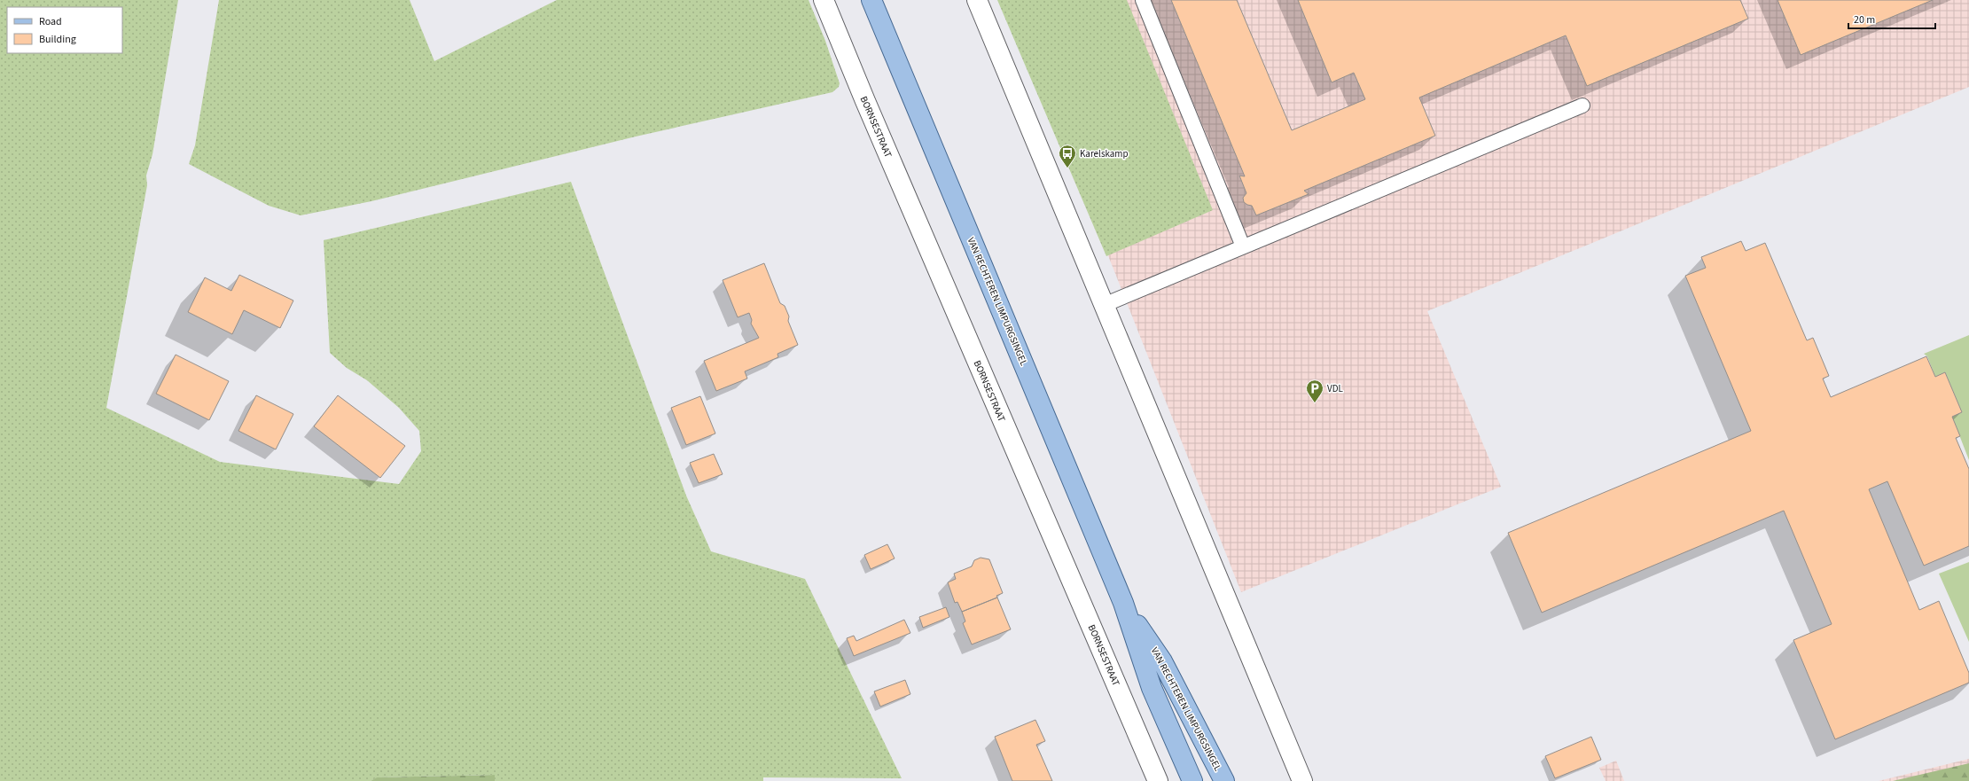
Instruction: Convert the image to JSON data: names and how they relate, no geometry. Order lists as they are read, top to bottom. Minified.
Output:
{"streets":{"main road":["VAN RECHTEREN LIMPURGSINGEL"],"street":["BORNSESTRAAT"]},"places":{"bus stop":["Karelskamp"],"parking":["VDL"]},"legend":["Road","Building"],"scale_bar":"20 m"}
